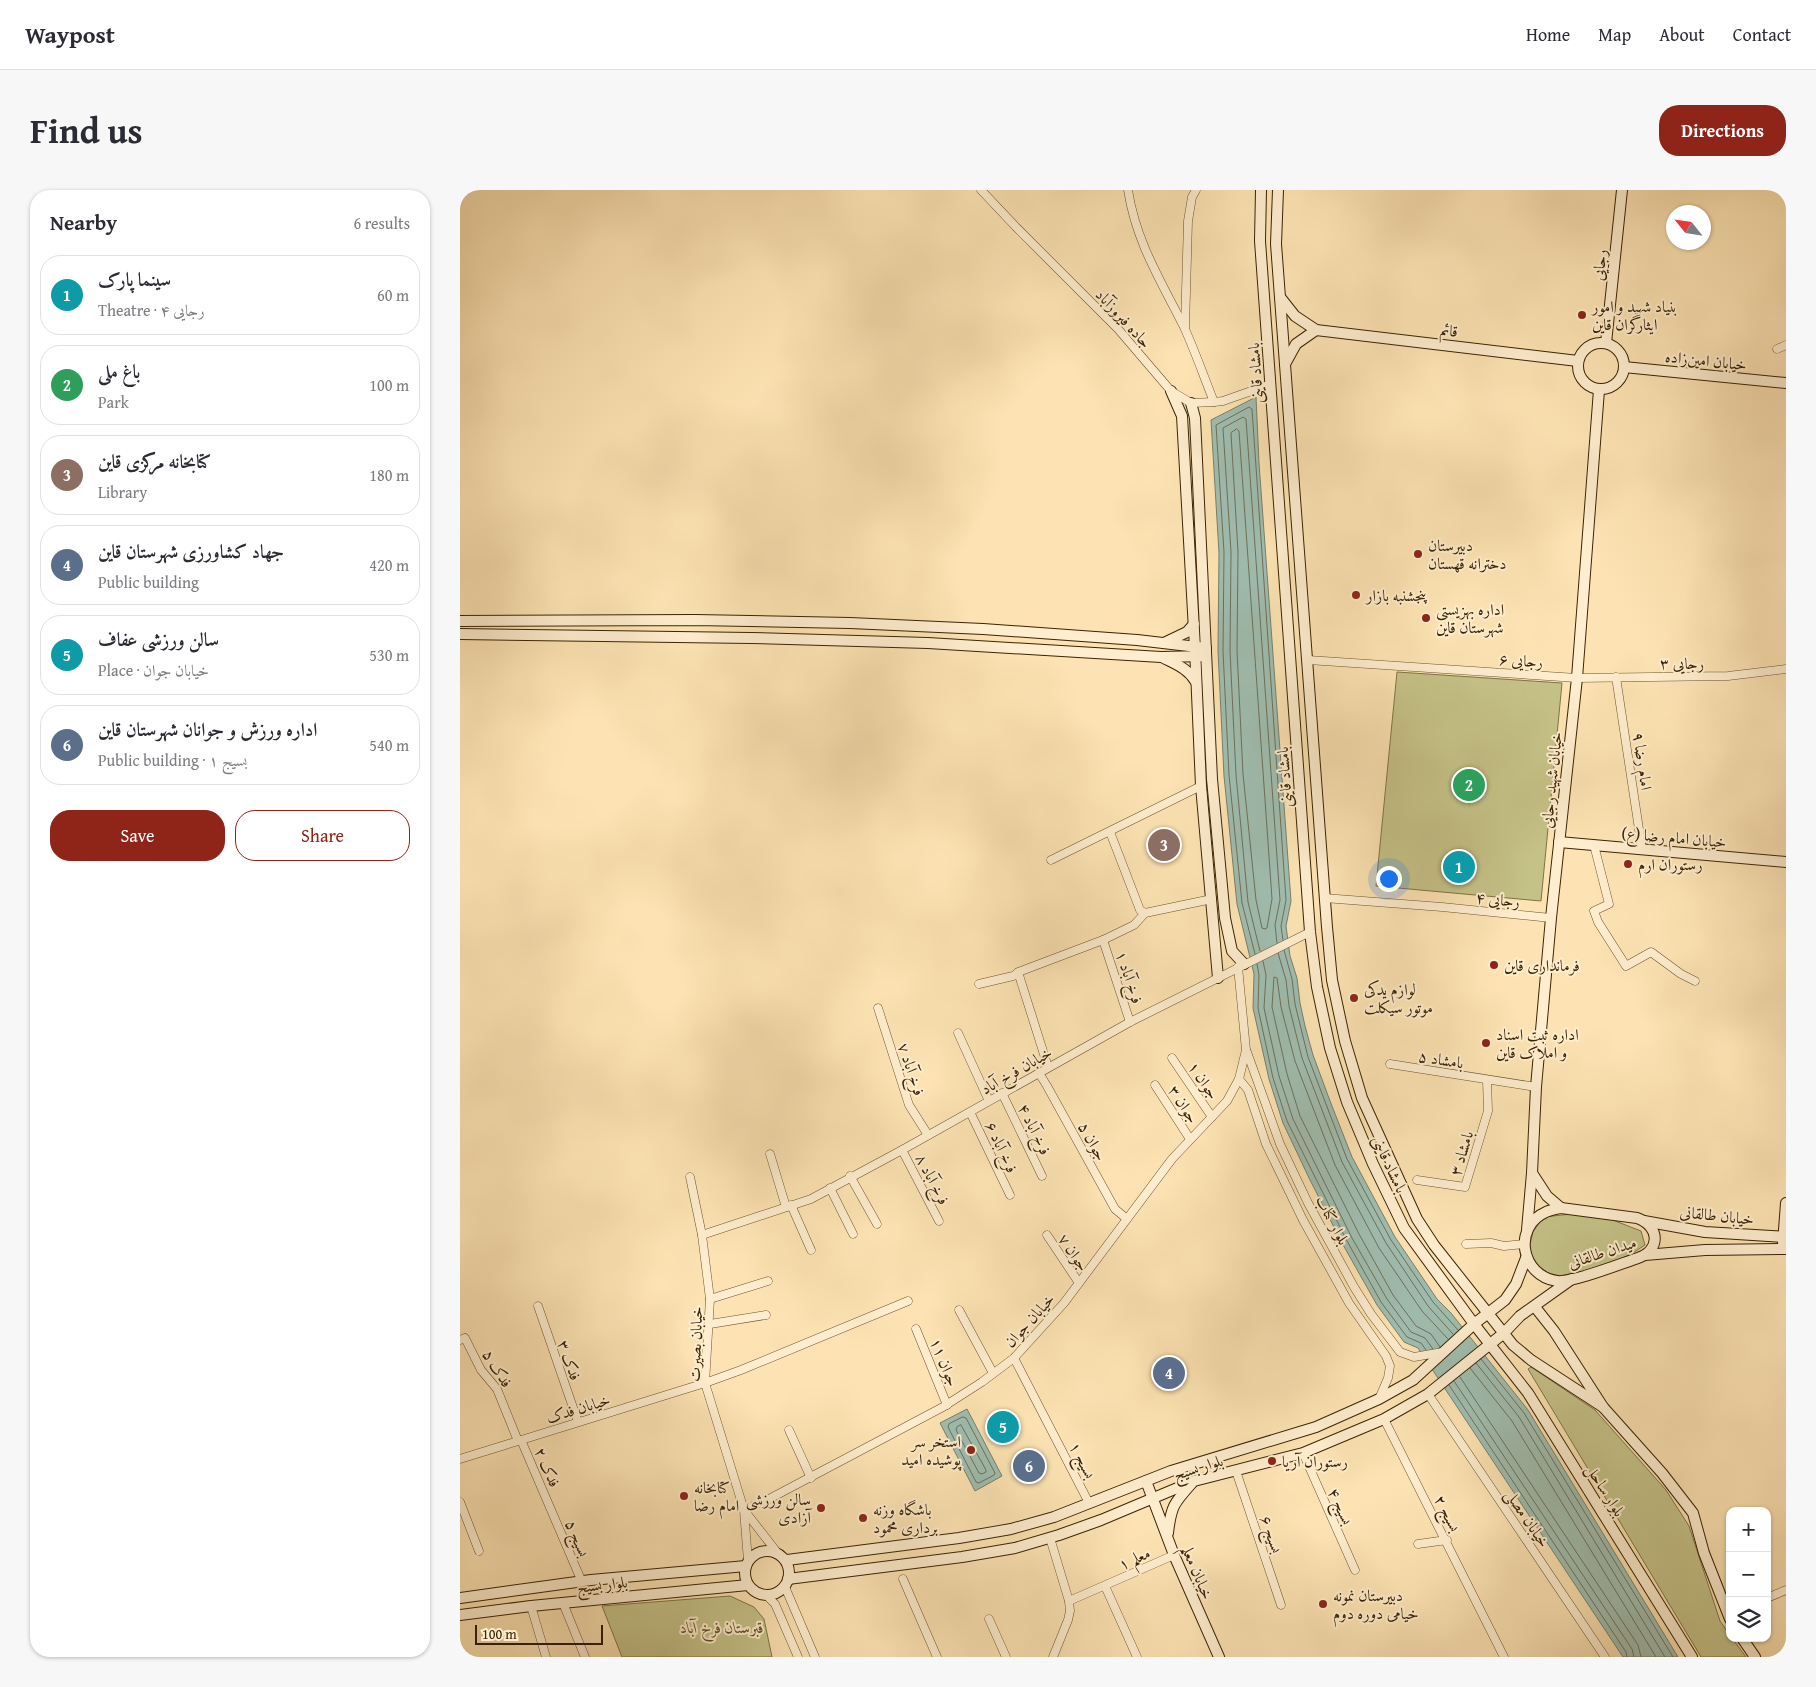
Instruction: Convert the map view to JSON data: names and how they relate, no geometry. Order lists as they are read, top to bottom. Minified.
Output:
{"streets":{"main road":["رجایی","قائم","خیابان امین‌زاده","بامشاد قاینی","خیابان شهید رجایی","خیابان امام رضا (ع)","خیابان طالقانی","میدان طالقانی","بلوار بسیج","بلوار ساحل","خیابان معلم"],"street":["جاده فیروزآباد","رجایی ۶","رجایی ۳","امام رضا ۹","رجایی ۴","فرخ آباد ۱","بامشاد ۵","فرخ آباد ۷","خیابان فرخ آباد","جوان ۱","جوان ۳","فرخ آباد ۴","جوان ۵","فرخ آباد ۶","بامشاد ۳","فرخ آباد ۸","بلوار کتاب","جوان ۷","خیابان جوان","خیابان بصیرت","فدک ۳","جوان ۱۱","فدک ۵","خیابان فدک","بسیج ۱","فدک ۲","بسیج ۴","بسیج ۲","خیابان مصلی","بسیج ۶","بسیج ۵","معلم ۱"]},"crossings":[["رجایی","قائم"],["رجایی","خیابان امین‌زاده"],["رجایی","خیابان شهید رجایی"],["قائم","خیابان امین‌زاده"],["قائم","بامشاد قاینی"],["قائم","خیابان شهید رجایی"],["خیابان امین‌زاده","خیابان شهید رجایی"],["بامشاد قاینی","رجایی ۶"],["بامشاد قاینی","رجایی ۴"],["بامشاد قاینی","خیابان فرخ آباد"],["بامشاد قاینی","بلوار بسیج"],["بامشاد قاینی","بلوار ساحل"],["رجایی ۶","رجایی ۳"],["رجایی ۶","خیابان شهید رجایی"],["رجایی ۳","امام رضا ۹"],["رجایی ۳","خیابان شهید رجایی"],["امام رضا ۹","خیابان امام رضا (ع)"],["خیابان شهید رجایی","خیابان امام رضا (ع)"],["خیابان شهید رجایی","رجایی ۴"],["خیابان شهید رجایی","بامشاد ۵"],["خیابان شهید رجایی","میدان طالقانی"],["فرخ آباد ۱","خیابان فرخ آباد"],["بامشاد ۵","بامشاد ۳"],["فرخ آباد ۷","خیابان فرخ آباد"],["خیابان فرخ آباد","فرخ آباد ۴"],["خیابان فرخ آباد","جوان ۵"],["خیابان فرخ آباد","فرخ آباد ۶"],["خیابان فرخ آباد","فرخ آباد ۸"],["خیابان فرخ آباد","خیابان بصیرت"],["جوان ۱","خیابان جوان"],["جوان ۳","خیابان جوان"],["جوان ۵","خیابان جوان"],["خیابان طالقانی","میدان طالقانی"],["بلوار کتاب","خیابان جوان"],["بلوار کتاب","بلوار بسیج"],["جوان ۷","خیابان جوان"],["میدان طالقانی","بلوار بسیج"],["خیابان جوان","خیابان بصیرت"],["خیابان جوان","جوان ۱۱"],["خیابان جوان","بسیج ۱"],["خیابان بصیرت","خیابان فدک"],["فدک ۳","خیابان فدک"],["فدک ۵","خیابان فدک"],["فدک ۵","فدک ۲"],["خیابان فدک","فدک ۲"],["بسیج ۱","بلوار بسیج"],["فدک ۲","بسیج ۵"],["بلوار بسیج","بلوار ساحل"],["بلوار بسیج","بسیج ۴"],["بلوار بسیج","بسیج ۲"],["بلوار بسیج","خیابان مصلی"],["بلوار بسیج","بسیج ۶"],["بلوار بسیج","بسیج ۵"],["بلوار بسیج","خیابان معلم"],["معلم ۱","خیابان معلم"]],"parks":["قبرستان فرخ آباد"],"places":["بنیاد شهید و امور ایثارگران قاین","دبیرستان دخترانه قهستان","پنجشنبه بازار","اداره بهزیستی شهرستان قاین","رستوران ارم","فرمانداری قاین","لوازم یدکی موتور سیکلت","اداره ثبت اسناد و املاک قاین","استخر سر پوشیده امید","رستوران آریا","کتابخانه امام رضا","سالن ورزشی آزادی","باشگاه وزنه برداری محمود","دبیرستان نمونه خیامی دوره دوم"],"scale_bar":"100 m","north":"top left","page":{"header":"Waypost","nav":["Home","Map","About","Contact"],"title":"Find us","buttons":["Directions",["Save","Share"]],"heading":["Nearby","6 results"],"list":[{"mark":"1","name":"سینما پارک","note":"Theatre · رجایی ۴","value":"60 m"},{"mark":"2","name":"باغ ملی","note":"Park","value":"100 m"},{"mark":"3","name":"کتابخانه مرکزی قاین","note":"Library","value":"180 m"},{"mark":"4","name":"جهاد کشاورزی شهرستان قاین","note":"Public building","value":"420 m"},{"mark":"5","name":"سالن ورزشی عفاف","note":"Place · خیابان جوان","value":"530 m"},{"mark":"6","name":"اداره ورزش و جوانان شهرستان قاین","note":"Public building · بسیج ۱","value":"540 m"}],"pins":["2","3","1","4","5","6"],"map_buttons":["+","−"],"scale":"100 m"}}
